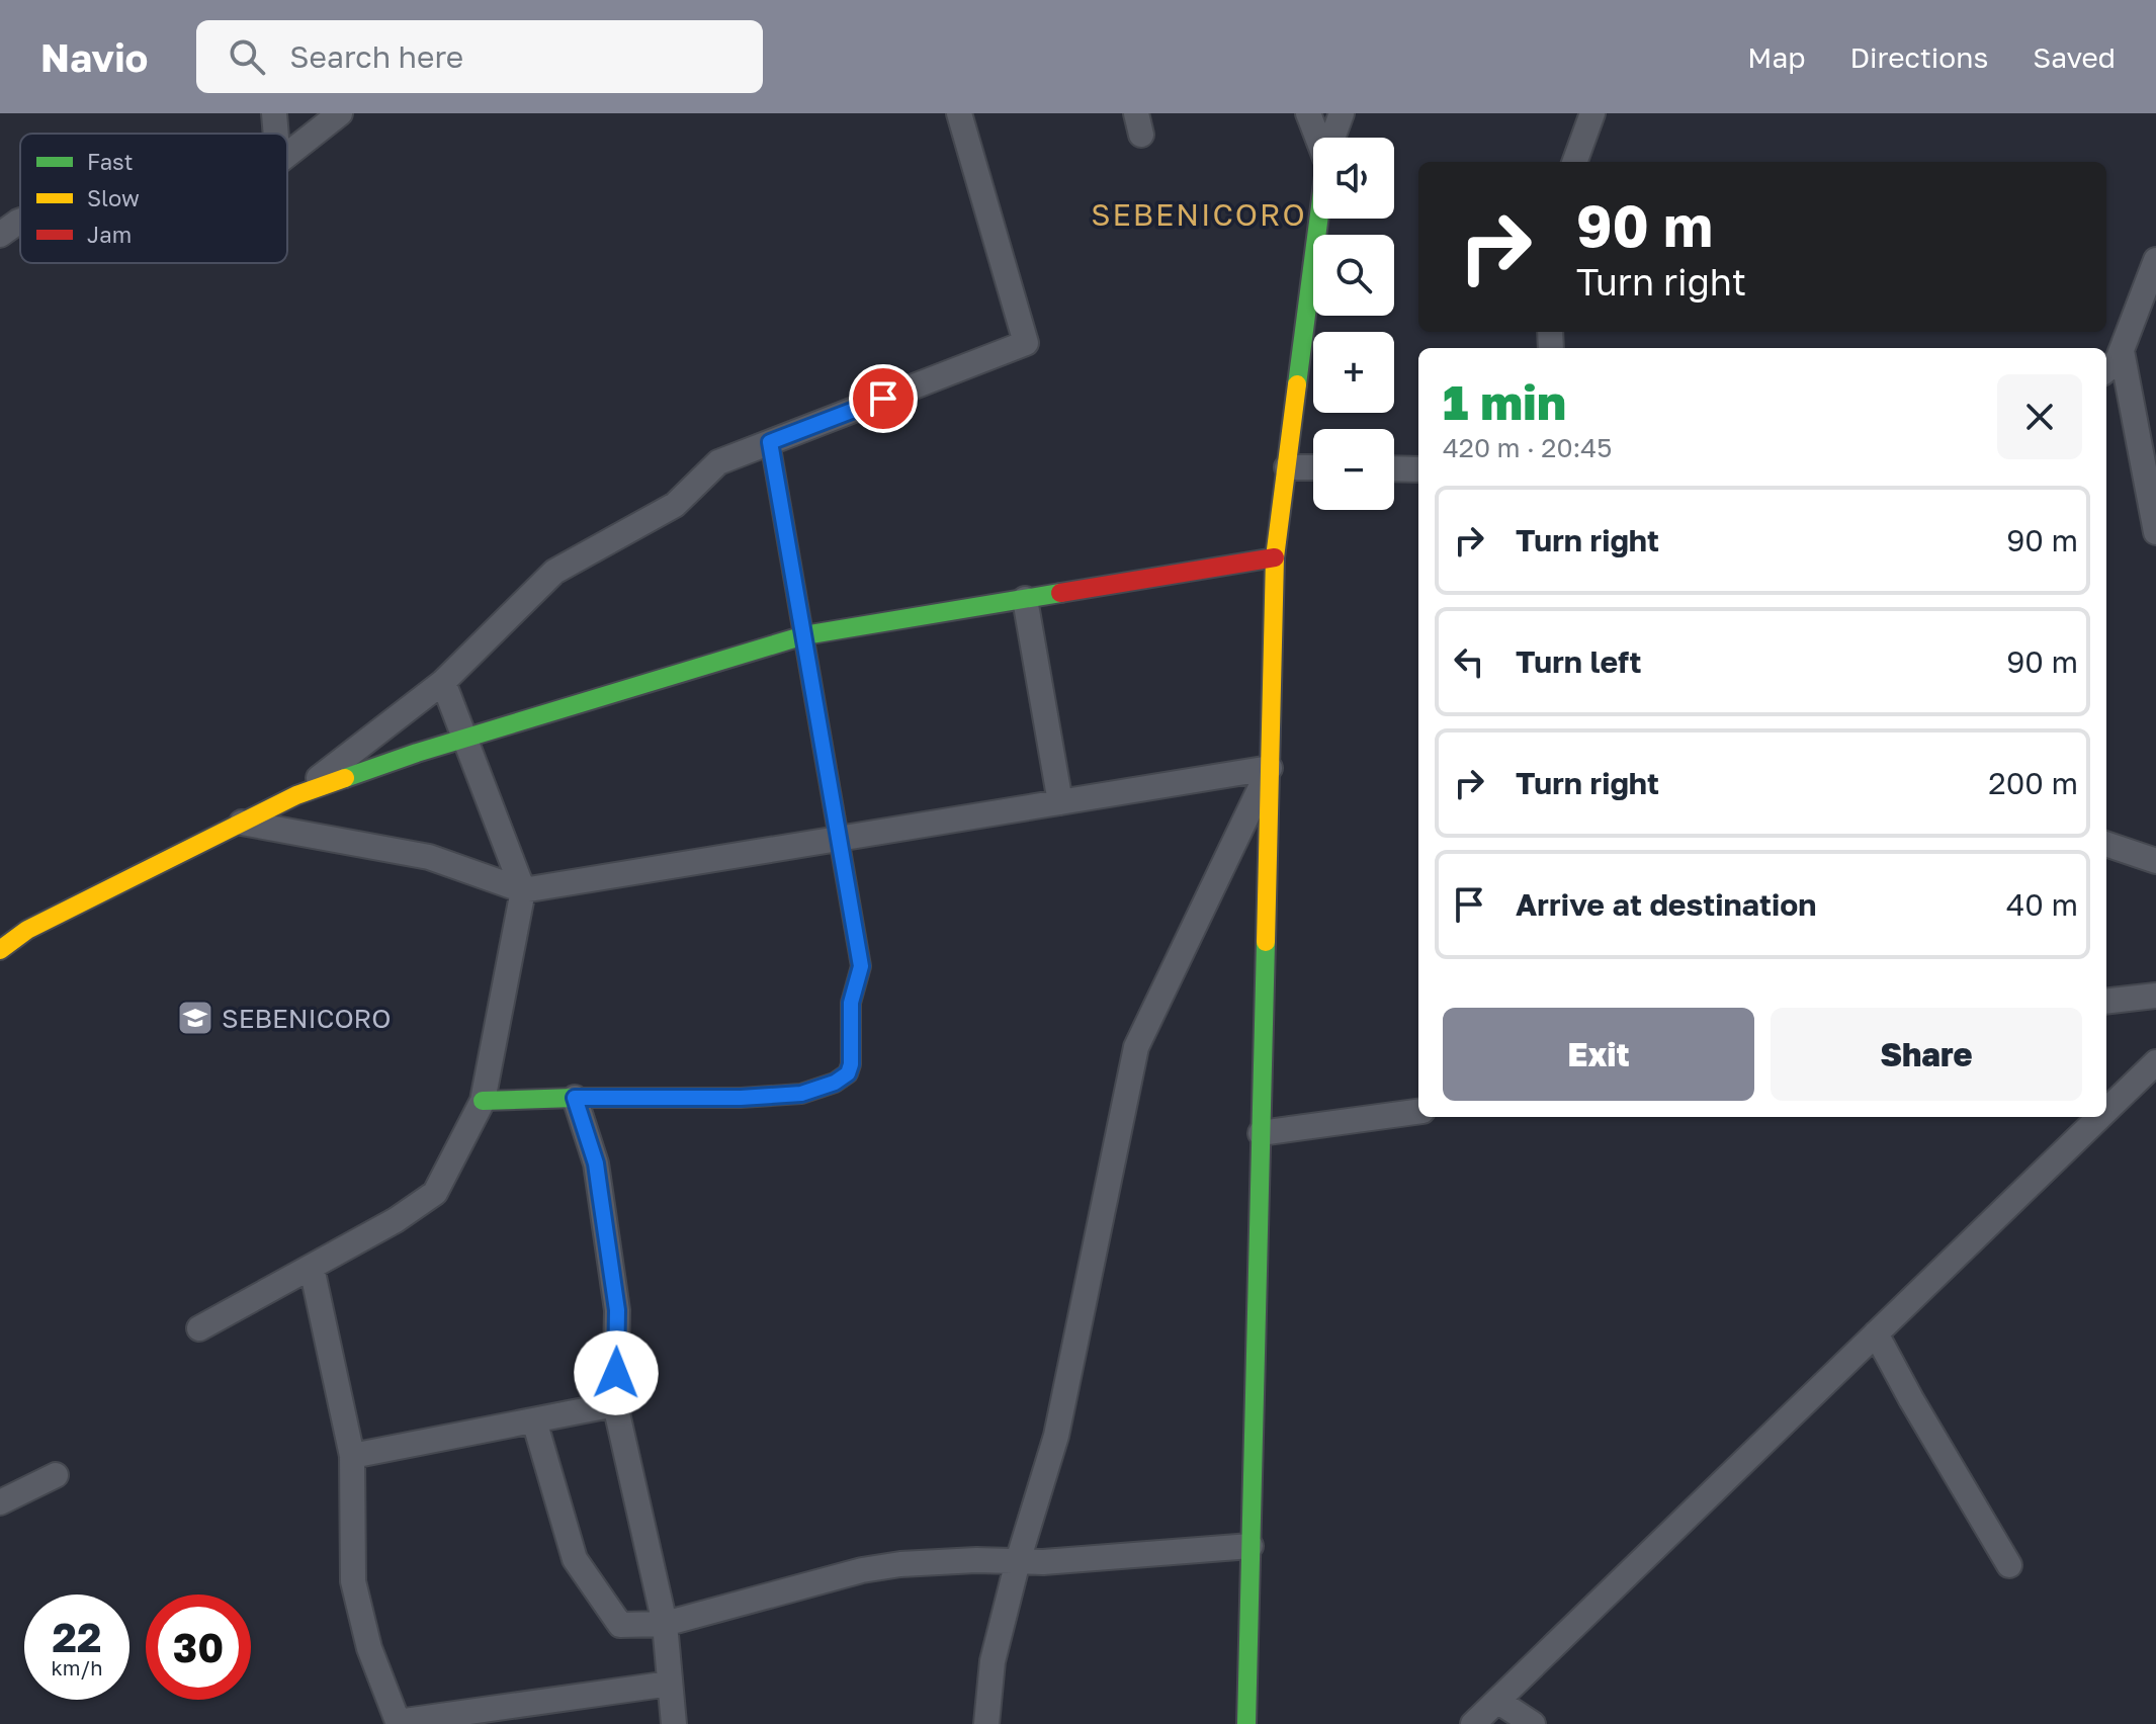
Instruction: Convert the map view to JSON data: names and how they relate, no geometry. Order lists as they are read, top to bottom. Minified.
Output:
{"districts":["SEBENICORO"],"places":{"school or university":["SEBENICORO"]},"legend":["Fast","Slow","Jam"],"page":{"header":"Navio","search":"Search here","nav":["Map","Directions","Saved"],"map_buttons":["+","−"],"turn":["90 m","Turn right"],"heading":["1 min","420 m · 20:45"],"list":[{"name":"Turn right","value":"90 m"},{"name":"Turn left","value":"90 m"},{"name":"Turn right","value":"200 m"},{"name":"Arrive at destination","value":"40 m"}],"buttons":["Exit","Share"],"speed":"22 km/h","limit":"30"}}
